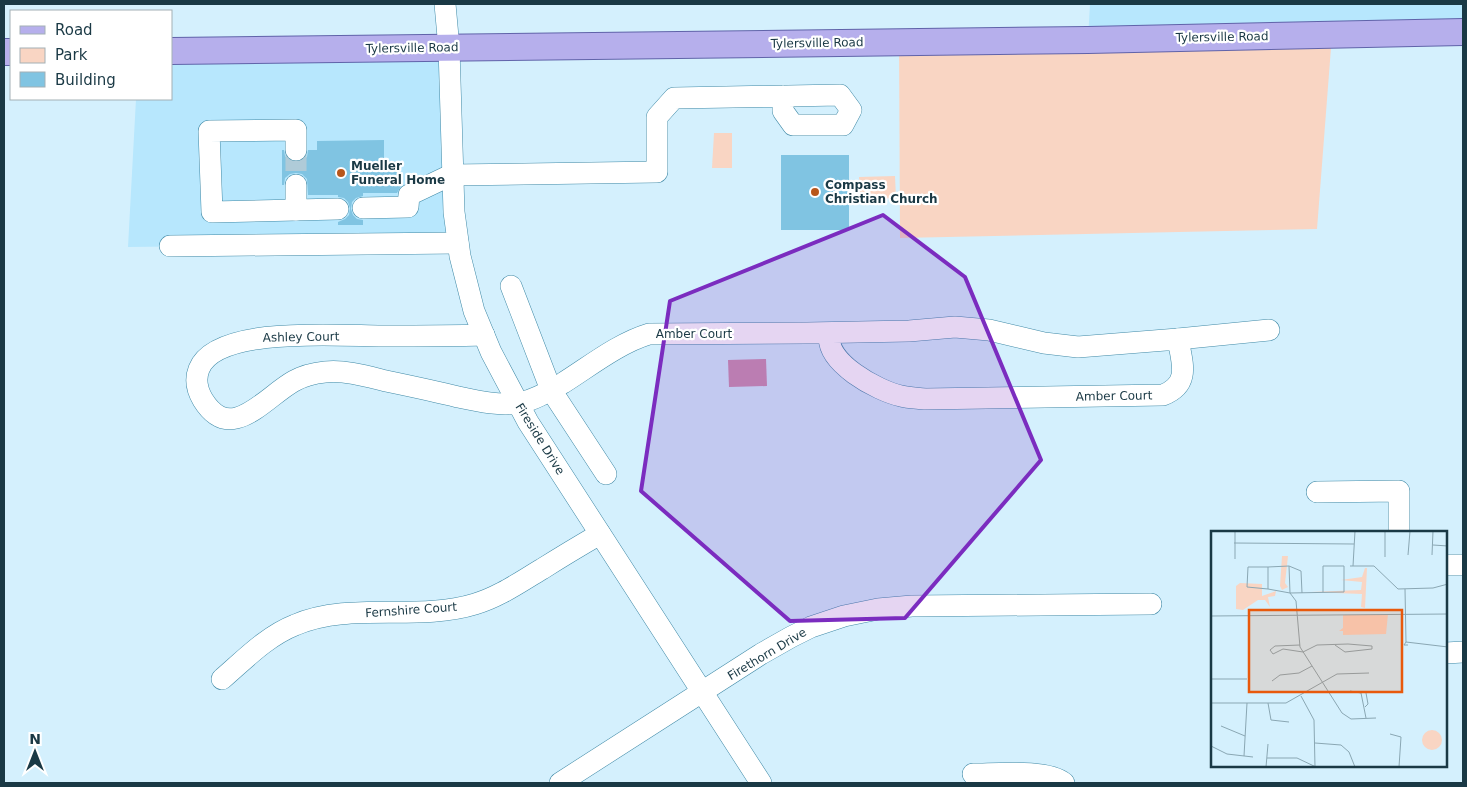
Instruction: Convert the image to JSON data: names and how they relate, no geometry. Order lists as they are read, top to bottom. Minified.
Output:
{"streets":{"main road":["Tylersville Road"],"street":["Amber Court","Ashley Court","Fireside Drive","Fernshire Court","Firethorn Drive"]},"crossings":[["Tylersville Road","Fireside Drive"],["Amber Court","Ashley Court"],["Amber Court","Fireside Drive"],["Ashley Court","Fireside Drive"],["Fireside Drive","Fernshire Court"],["Fireside Drive","Firethorn Drive"]],"places":["Mueller Funeral Home","Compass Christian Church"],"legend":["Road","Park","Building"],"north":"top"}
